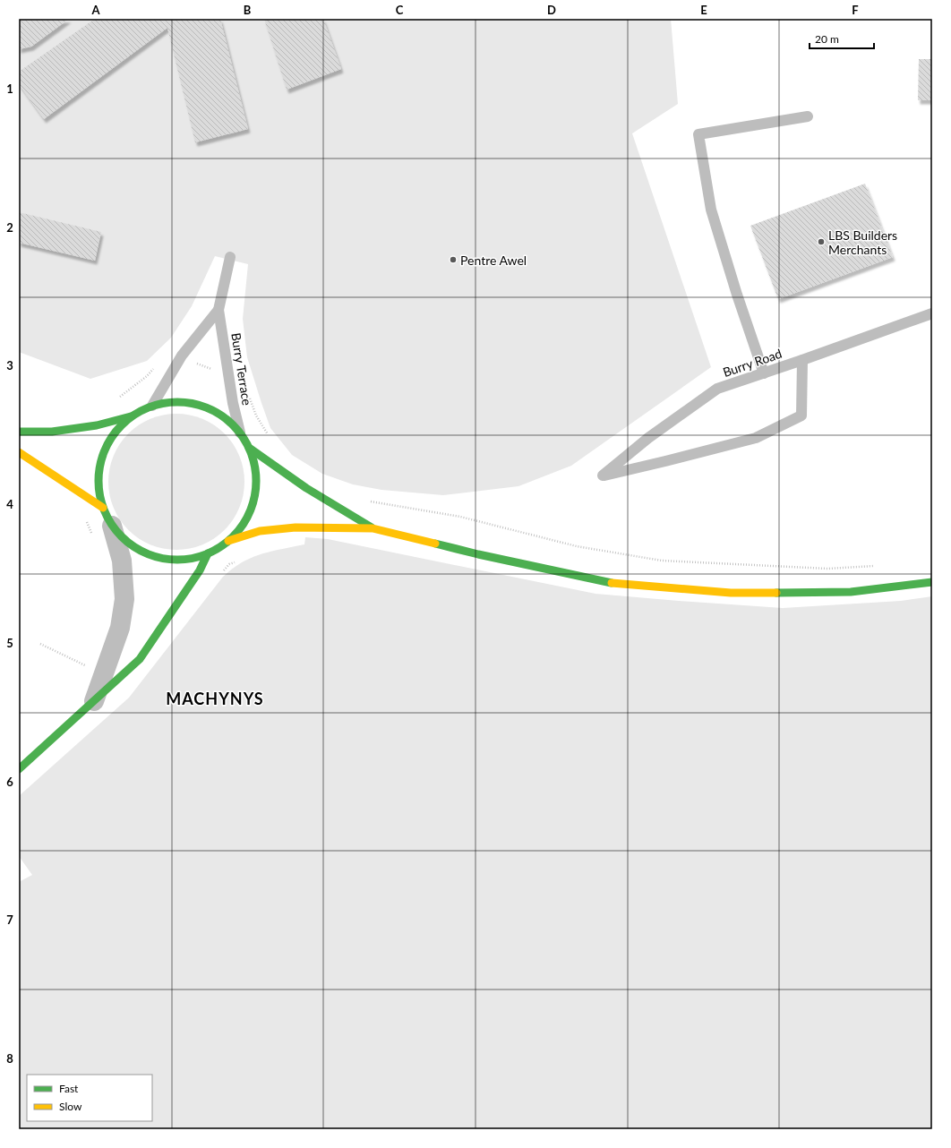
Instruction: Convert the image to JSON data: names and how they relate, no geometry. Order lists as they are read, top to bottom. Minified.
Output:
{"streets":{"lane":["Burry Road","Burry Terrace"]},"districts":["MACHYNYS"],"places":["LBS Builders Merchants","Pentre Awel"],"legend":["Fast","Slow"],"scale_bar":"20 m","grid":{"columns":["A","B","C","D","E","F"],"rows":["1","2","3","4","5","6","7","8"]}}
